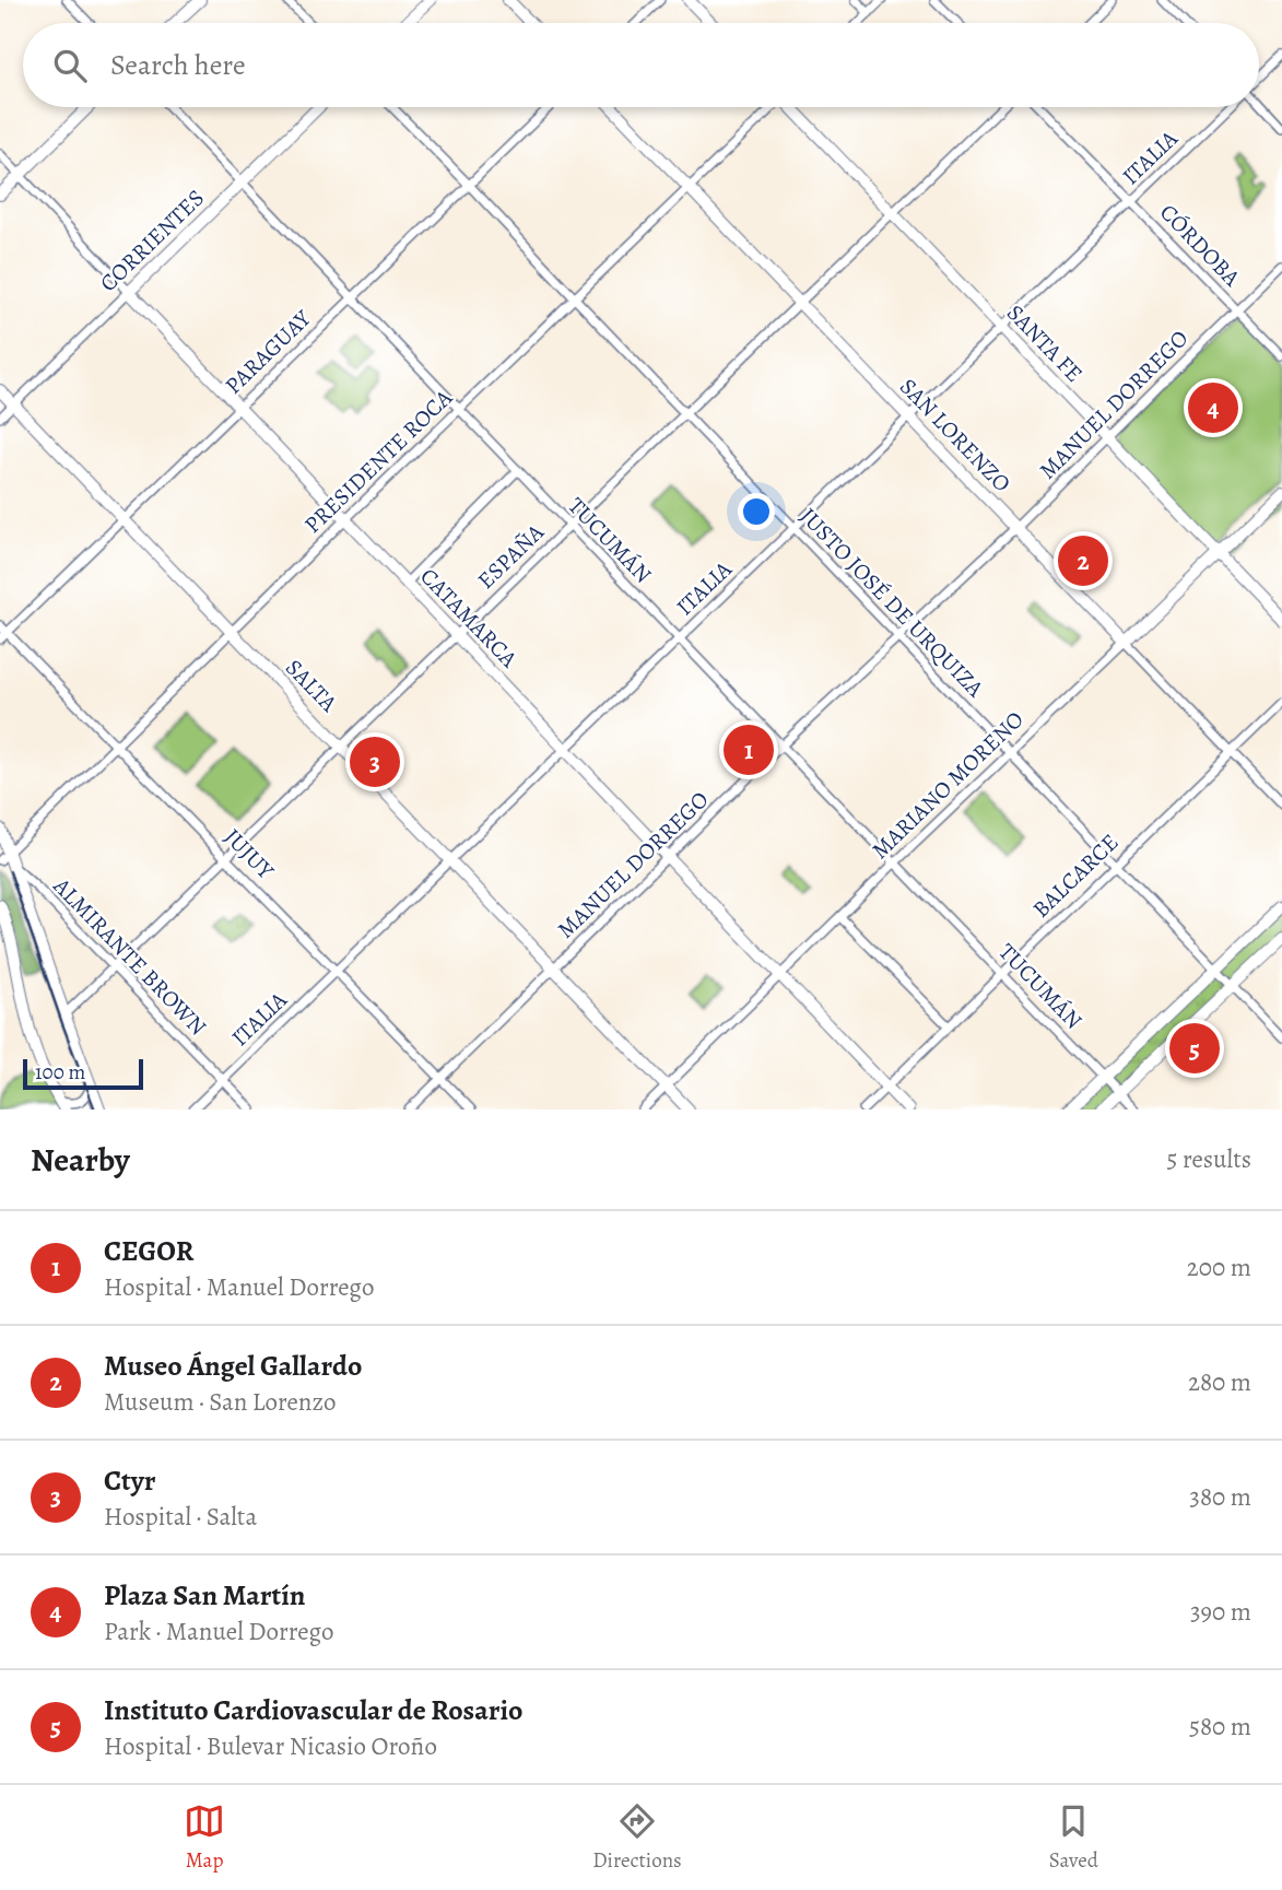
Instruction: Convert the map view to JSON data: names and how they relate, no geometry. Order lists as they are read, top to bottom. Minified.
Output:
{"streets":{"main road":["CORRIENTES","SANTA FE","SAN LORENZO","CATAMARCA","SALTA","MARIANO MORENO"],"street":["ITALIA","CÓRDOBA","PARAGUAY","MANUEL DORREGO","PRESIDENTE ROCA","TUCUMÁN","ESPAÑA","JUSTO JOSÉ DE URQUIZA","JUJUY","BALCARCE","ALMIRANTE BROWN"]},"crossings":[["ITALIA","CÓRDOBA"],["ITALIA","SANTA FE"],["ITALIA","SAN LORENZO"],["ITALIA","TUCUMÁN"],["ITALIA","JUSTO JOSÉ DE URQUIZA"],["ITALIA","CATAMARCA"],["ITALIA","SALTA"],["ITALIA","JUJUY"],["ITALIA","ALMIRANTE BROWN"],["CORRIENTES","TUCUMÁN"],["CORRIENTES","CATAMARCA"],["CORRIENTES","SALTA"],["CÓRDOBA","MANUEL DORREGO"],["SANTA FE","MANUEL DORREGO"],["SANTA FE","ESPAÑA"],["SANTA FE","MARIANO MORENO"],["PARAGUAY","TUCUMÁN"],["PARAGUAY","JUSTO JOSÉ DE URQUIZA"],["PARAGUAY","CATAMARCA"],["PARAGUAY","SALTA"],["PARAGUAY","JUJUY"],["MANUEL DORREGO","SAN LORENZO"],["MANUEL DORREGO","TUCUMÁN"],["MANUEL DORREGO","JUSTO JOSÉ DE URQUIZA"],["MANUEL DORREGO","CATAMARCA"],["MANUEL DORREGO","SALTA"],["MANUEL DORREGO","JUJUY"],["SAN LORENZO","PRESIDENTE ROCA"],["SAN LORENZO","ESPAÑA"],["SAN LORENZO","MARIANO MORENO"],["SAN LORENZO","BALCARCE"],["PRESIDENTE ROCA","TUCUMÁN"],["PRESIDENTE ROCA","JUSTO JOSÉ DE URQUIZA"],["PRESIDENTE ROCA","CATAMARCA"],["PRESIDENTE ROCA","SALTA"],["PRESIDENTE ROCA","JUJUY"],["TUCUMÁN","ESPAÑA"],["TUCUMÁN","MARIANO MORENO"],["TUCUMÁN","BALCARCE"],["ESPAÑA","JUSTO JOSÉ DE URQUIZA"],["ESPAÑA","CATAMARCA"],["ESPAÑA","SALTA"],["ESPAÑA","JUJUY"],["ESPAÑA","ALMIRANTE BROWN"],["JUSTO JOSÉ DE URQUIZA","MARIANO MORENO"],["JUSTO JOSÉ DE URQUIZA","BALCARCE"],["CATAMARCA","MARIANO MORENO"],["CATAMARCA","BALCARCE"],["SALTA","MARIANO MORENO"]],"scale_bar":"100 m","page":{"search":"Search here","pins":["4","2","1","3","5"],"scale":"100 m","heading":["Nearby","5 results"],"list":[{"mark":"1","name":"CEGOR","note":"Hospital · Manuel Dorrego","value":"200 m"},{"mark":"2","name":"Museo Ángel Gallardo","note":"Museum · San Lorenzo","value":"280 m"},{"mark":"3","name":"Ctyr","note":"Hospital · Salta","value":"380 m"},{"mark":"4","name":"Plaza San Martín","note":"Park · Manuel Dorrego","value":"390 m"},{"mark":"5","name":"Instituto Cardiovascular de Rosario","note":"Hospital · Bulevar Nicasio Oroño","value":"580 m"}],"nav":["Map","Directions","Saved"]}}
